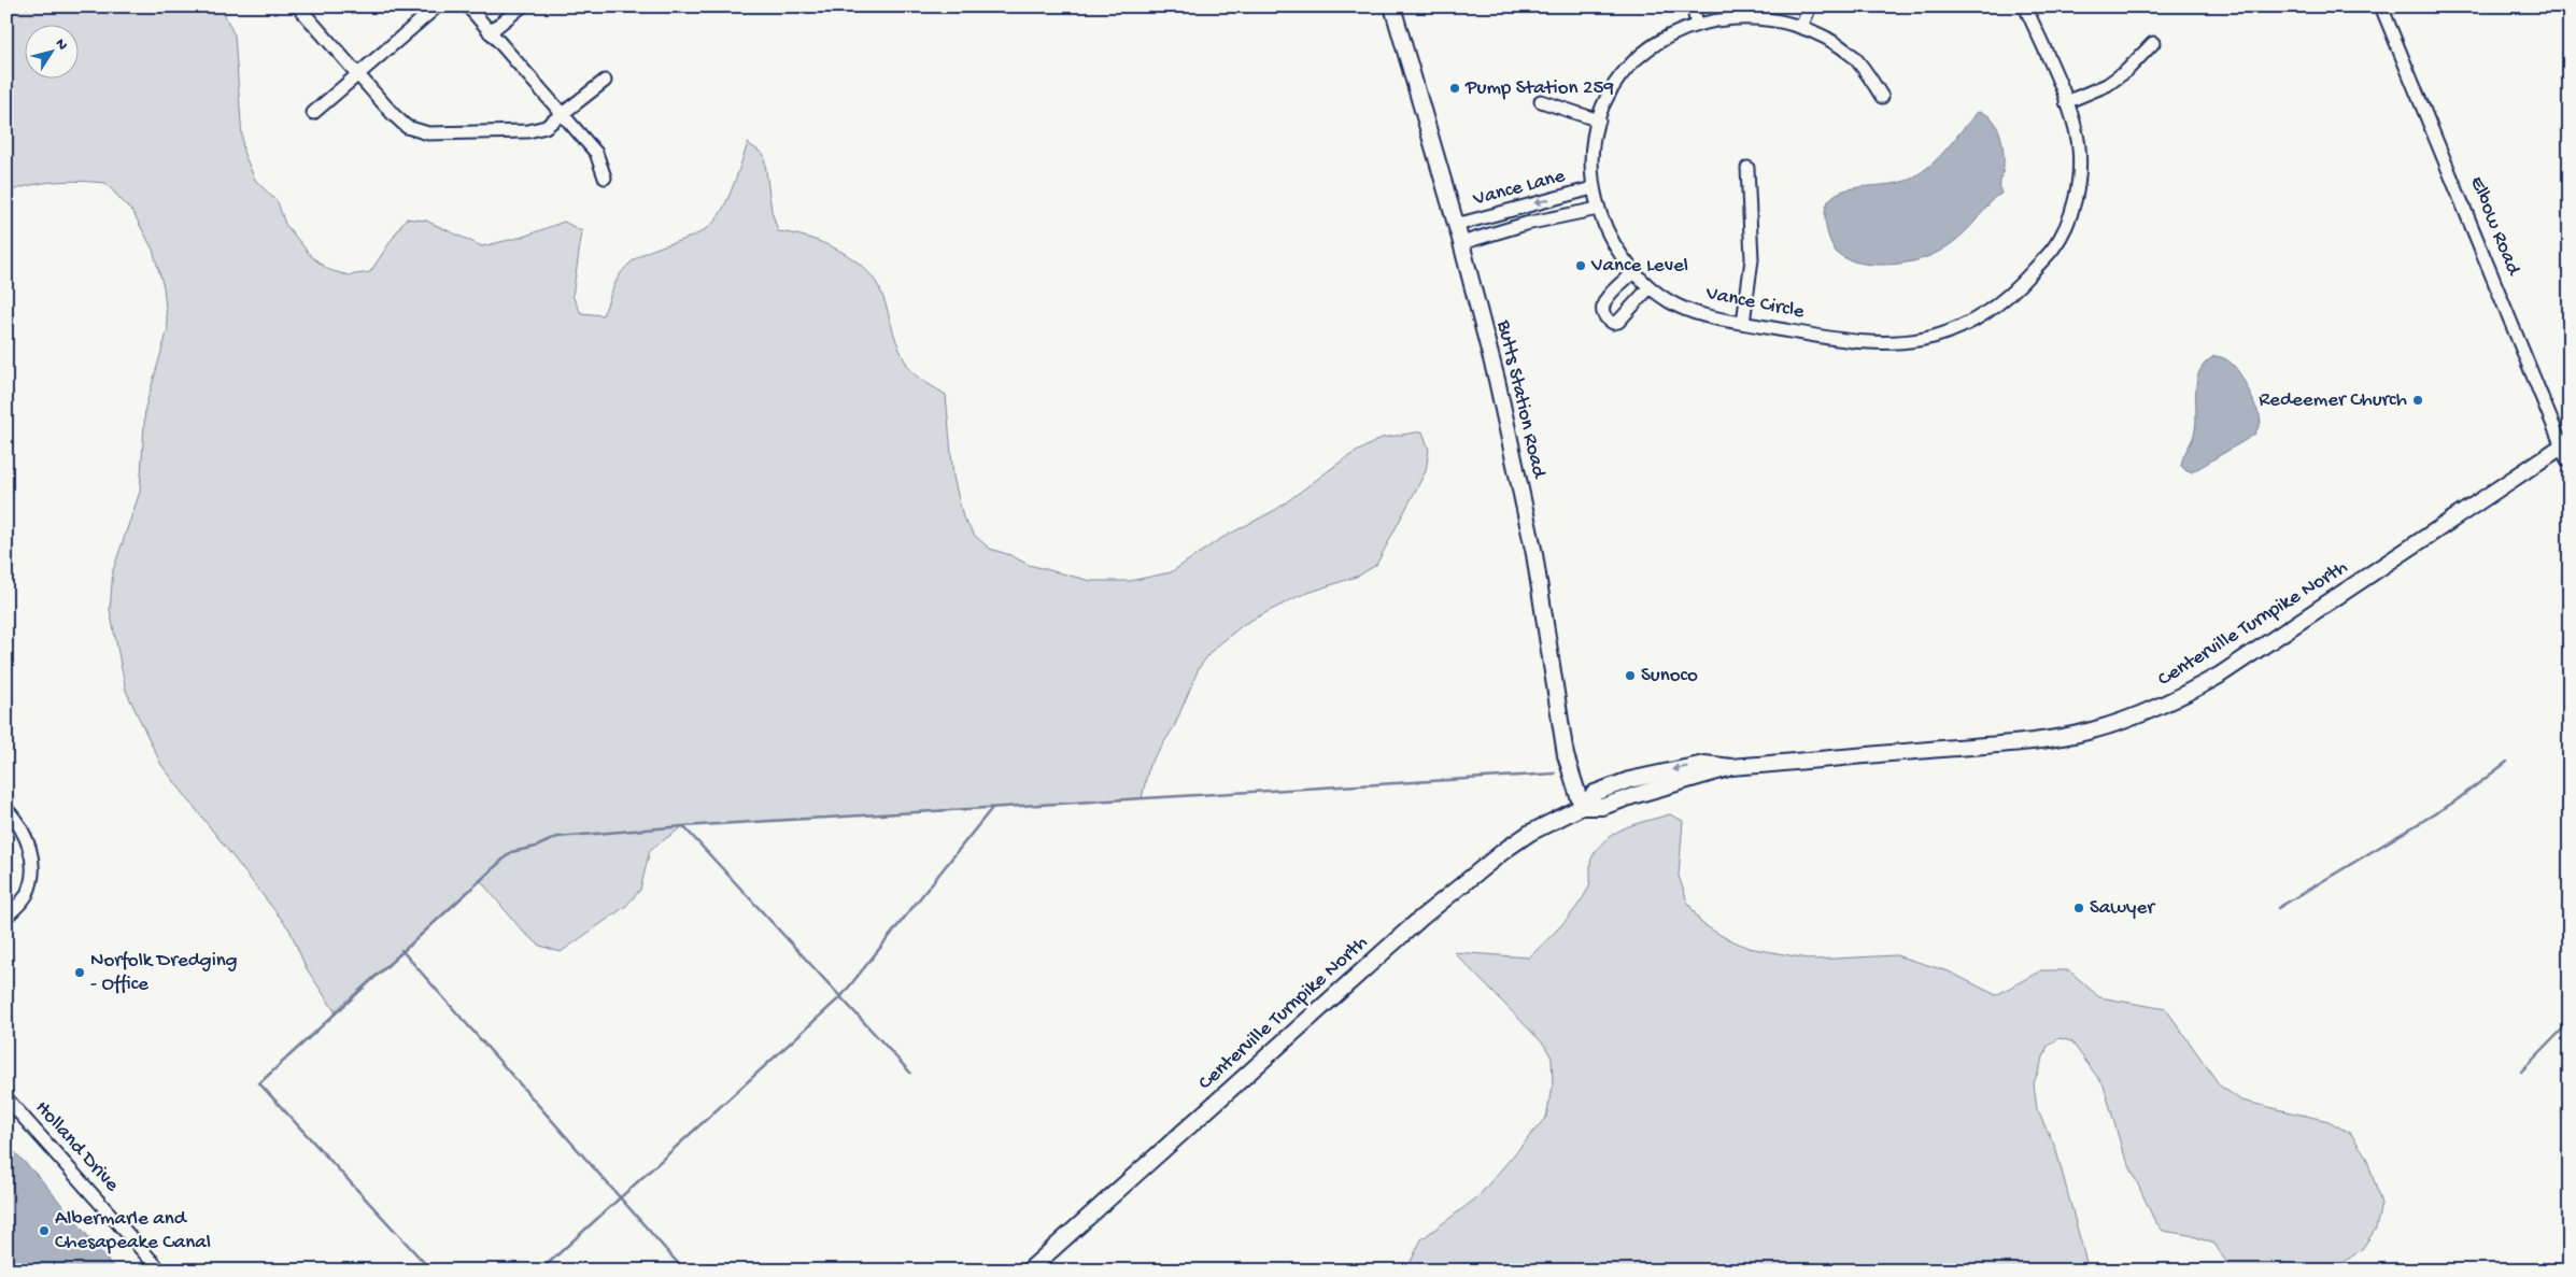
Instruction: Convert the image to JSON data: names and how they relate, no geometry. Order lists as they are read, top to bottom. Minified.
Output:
{"streets":{"main road":["Elbow Road","Butts Station Road","Centerville Turnpike North"],"street":["Vance Lane","Vance Circle","Holland Drive"]},"crossings":[["Vance Lane","Vance Circle"],["Vance Lane","Butts Station Road"],["Elbow Road","Centerville Turnpike North"],["Butts Station Road","Centerville Turnpike North"]],"places":["Pump Station 259","Vance Level","Redeemer Church","Sunoco","Sawyer","Norfolk Dredging - Office","Albermarle and Chesapeake Canal"],"north":"top right"}
